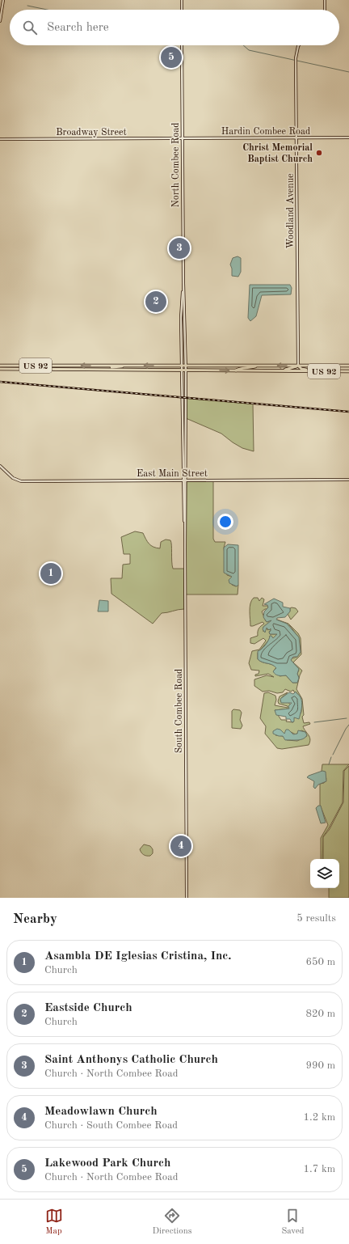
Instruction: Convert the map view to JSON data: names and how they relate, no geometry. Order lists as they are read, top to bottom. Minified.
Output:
{"streets":{"main road":["Hardin Combee Road","Broadway Street","North Combee Road","Woodland Avenue","US 92","East Main Street","South Combee Road"]},"crossings":[["Hardin Combee Road","Broadway Street"],["Hardin Combee Road","North Combee Road"],["Hardin Combee Road","Woodland Avenue"],["Broadway Street","North Combee Road"],["North Combee Road","US 92"],["North Combee Road","East Main Street"],["North Combee Road","South Combee Road"],["Woodland Avenue","US 92"],["East Main Street","South Combee Road"]],"places":["Christ Memorial Baptist Church"],"page":{"search":"Search here","pins":["5","3","2","1","4"],"heading":["Nearby","5 results"],"list":[{"mark":"1","name":"Asambla DE Iglesias Cristina, Inc.","note":"Church","value":"650 m"},{"mark":"2","name":"Eastside Church","note":"Church","value":"820 m"},{"mark":"3","name":"Saint Anthonys Catholic Church","note":"Church · North Combee Road","value":"990 m"},{"mark":"4","name":"Meadowlawn Church","note":"Church · South Combee Road","value":"1.2 km"},{"mark":"5","name":"Lakewood Park Church","note":"Church · North Combee Road","value":"1.7 km"}],"nav":["Map","Directions","Saved"]}}
